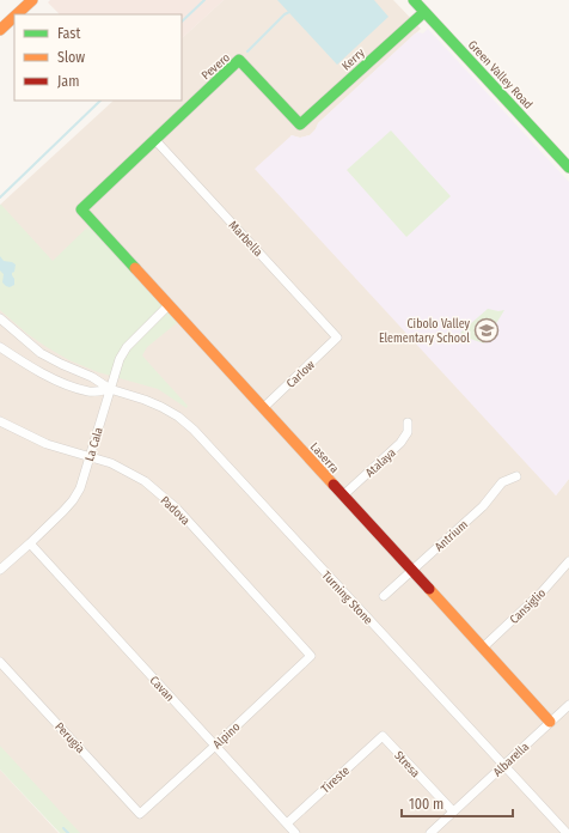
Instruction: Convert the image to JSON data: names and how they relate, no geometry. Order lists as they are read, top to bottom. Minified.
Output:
{"streets":{"street":["Kerry","Pevero","Green Valley Road","Marbella","Carlow","La Cala","Laserra","Atalaya","Padova","Antrium","Turning Stone","Cansiglio","Cavan","Alpino","Perugia","Albarella","Stresa","Tireste"]},"crossings":[["Kerry","Pevero"],["Kerry","Green Valley Road"],["Pevero","Marbella"],["Pevero","Laserra"],["Marbella","Carlow"],["Carlow","Laserra"],["La Cala","Laserra"],["La Cala","Padova"],["La Cala","Turning Stone"],["La Cala","Cavan"],["Laserra","Atalaya"],["Laserra","Antrium"],["Laserra","Cansiglio"],["Laserra","Albarella"],["Padova","Alpino"],["Turning Stone","Albarella"],["Cavan","Alpino"],["Cavan","Tireste"],["Alpino","Perugia"],["Albarella","Stresa"],["Stresa","Tireste"]],"places":{"school or university":["Cibolo Valley Elementary School"]},"legend":["Fast","Slow","Jam"],"scale_bar":"100 m"}
